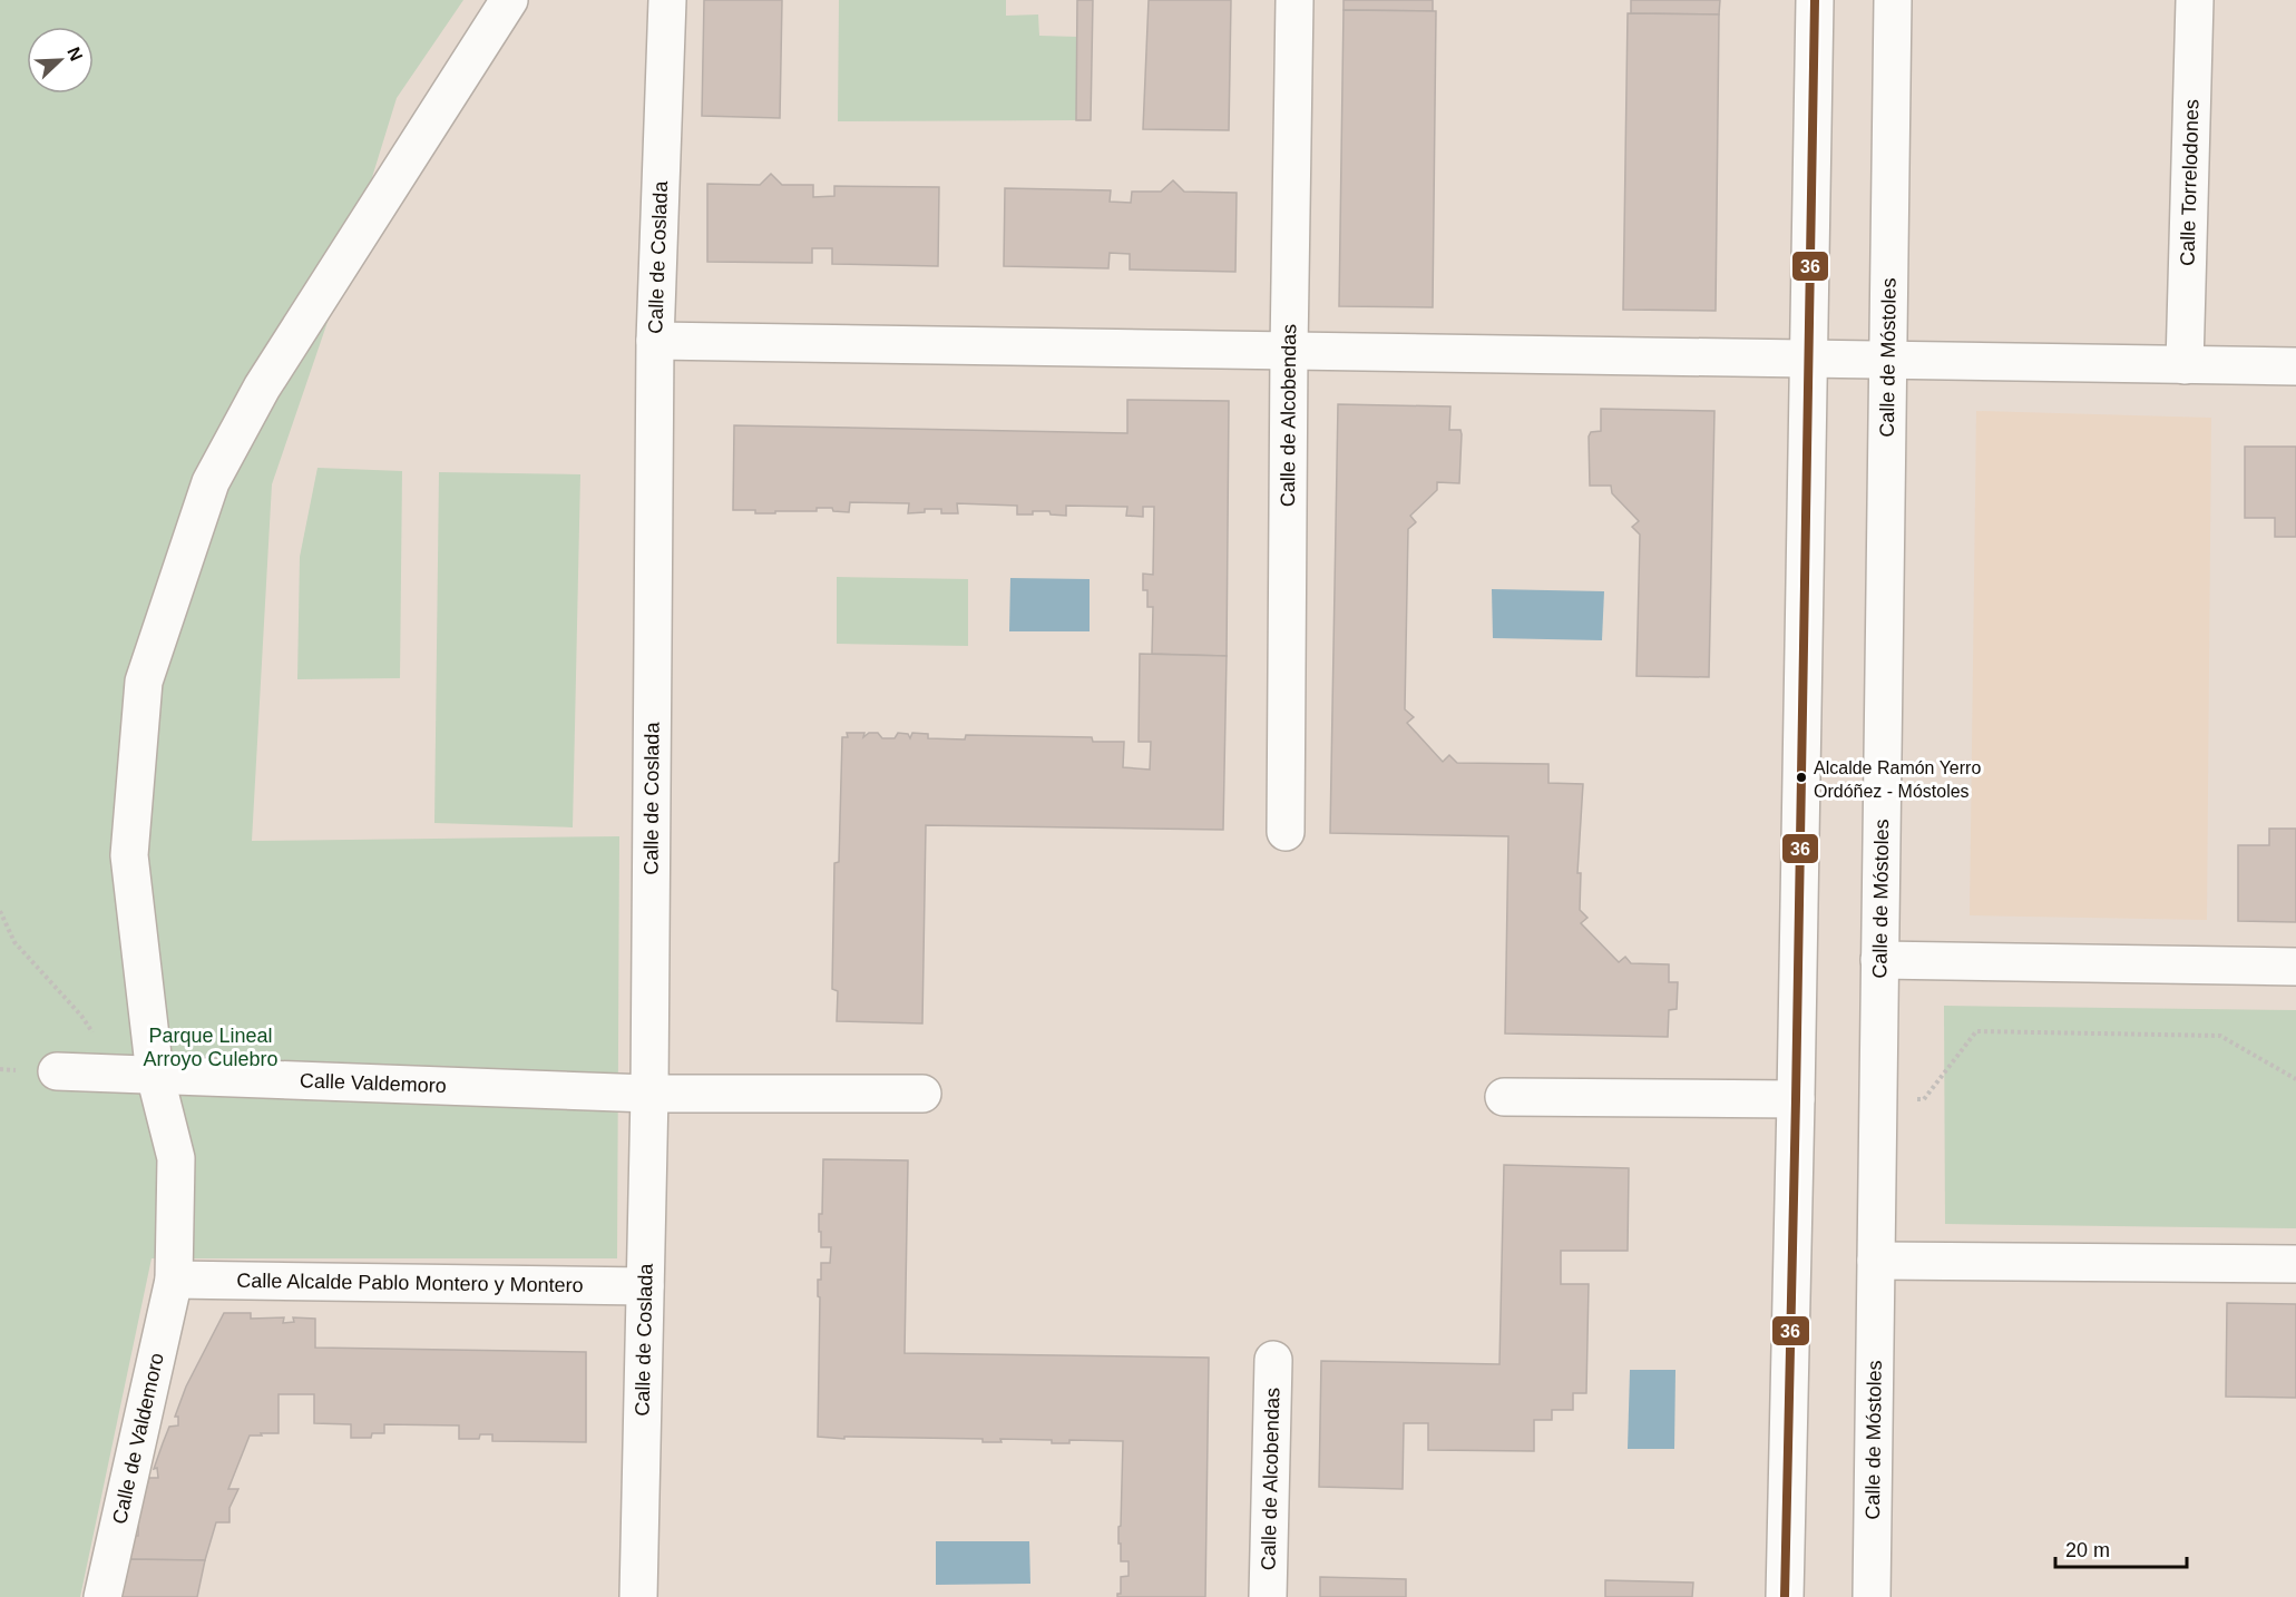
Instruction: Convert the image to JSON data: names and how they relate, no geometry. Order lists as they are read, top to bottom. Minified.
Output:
{"streets":{"street":["Calle Torrelodones","Calle de Coslada","Calle de Móstoles","Calle de Alcobendas","Calle Valdemoro","Calle Alcalde Pablo Montero y Montero","Calle de Valdemoro"]},"crossings":[["Calle de Coslada","Calle Valdemoro"],["Calle de Coslada","Calle Alcalde Pablo Montero y Montero"],["Calle Valdemoro","Calle de Valdemoro"],["Calle Alcalde Pablo Montero y Montero","Calle de Valdemoro"]],"parks":["Parque Lineal Arroyo Culebro"],"places":["Alcalde Ramón Yerro Ordóñez - Móstoles"],"lines":["transit line 36"],"scale_bar":"20 m","north":"top right"}
